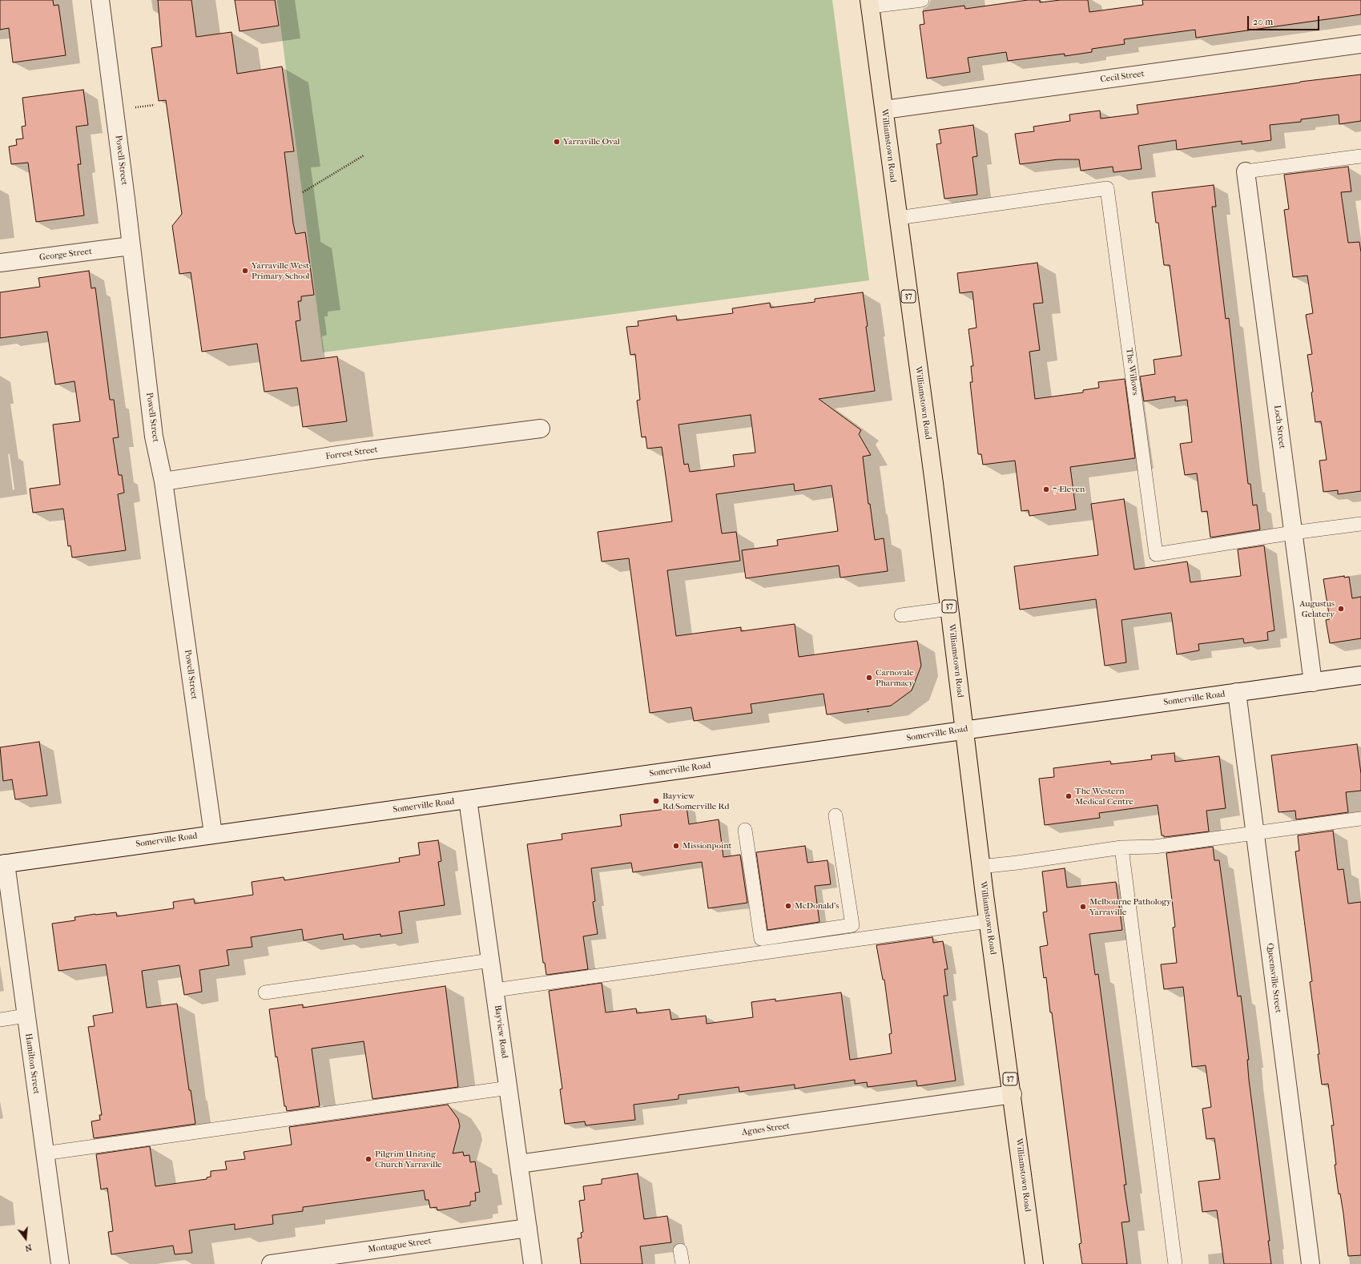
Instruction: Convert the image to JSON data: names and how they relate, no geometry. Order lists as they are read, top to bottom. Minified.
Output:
{"streets":{"main road":["Williamstown Road","37"],"street":["Cecil Street","Powell Street","George Street","Loch Street","Forrest Street","Somerville Road","Queensville Street","Bayview Road","Hamilton Street","Agnes Street","Montague Street"],"lane":["The Willows"]},"crossings":[["Cecil Street","Williamstown Road"],["Williamstown Road","The Willows"],["Williamstown Road","Somerville Road"],["Williamstown Road","Agnes Street"],["Powell Street","George Street"],["Powell Street","Forrest Street"],["Powell Street","Somerville Road"],["The Willows","Loch Street"],["Loch Street","Somerville Road"],["Somerville Road","Queensville Street"],["Somerville Road","Bayview Road"],["Somerville Road","Hamilton Street"],["Bayview Road","Agnes Street"],["Bayview Road","Montague Street"]],"places":["Yarraville Oval","Yarraville West Primary School","7-Eleven","Augustus Gelatery","Carnovale Pharmacy","The Western Medical Centre","Bayview Rd/Somerville Rd","Missionpoint","McDonald's","Melbourne Pathology Yarraville","Pilgrim Uniting Church Yarraville"],"scale_bar":"20 m","north":"bottom"}
